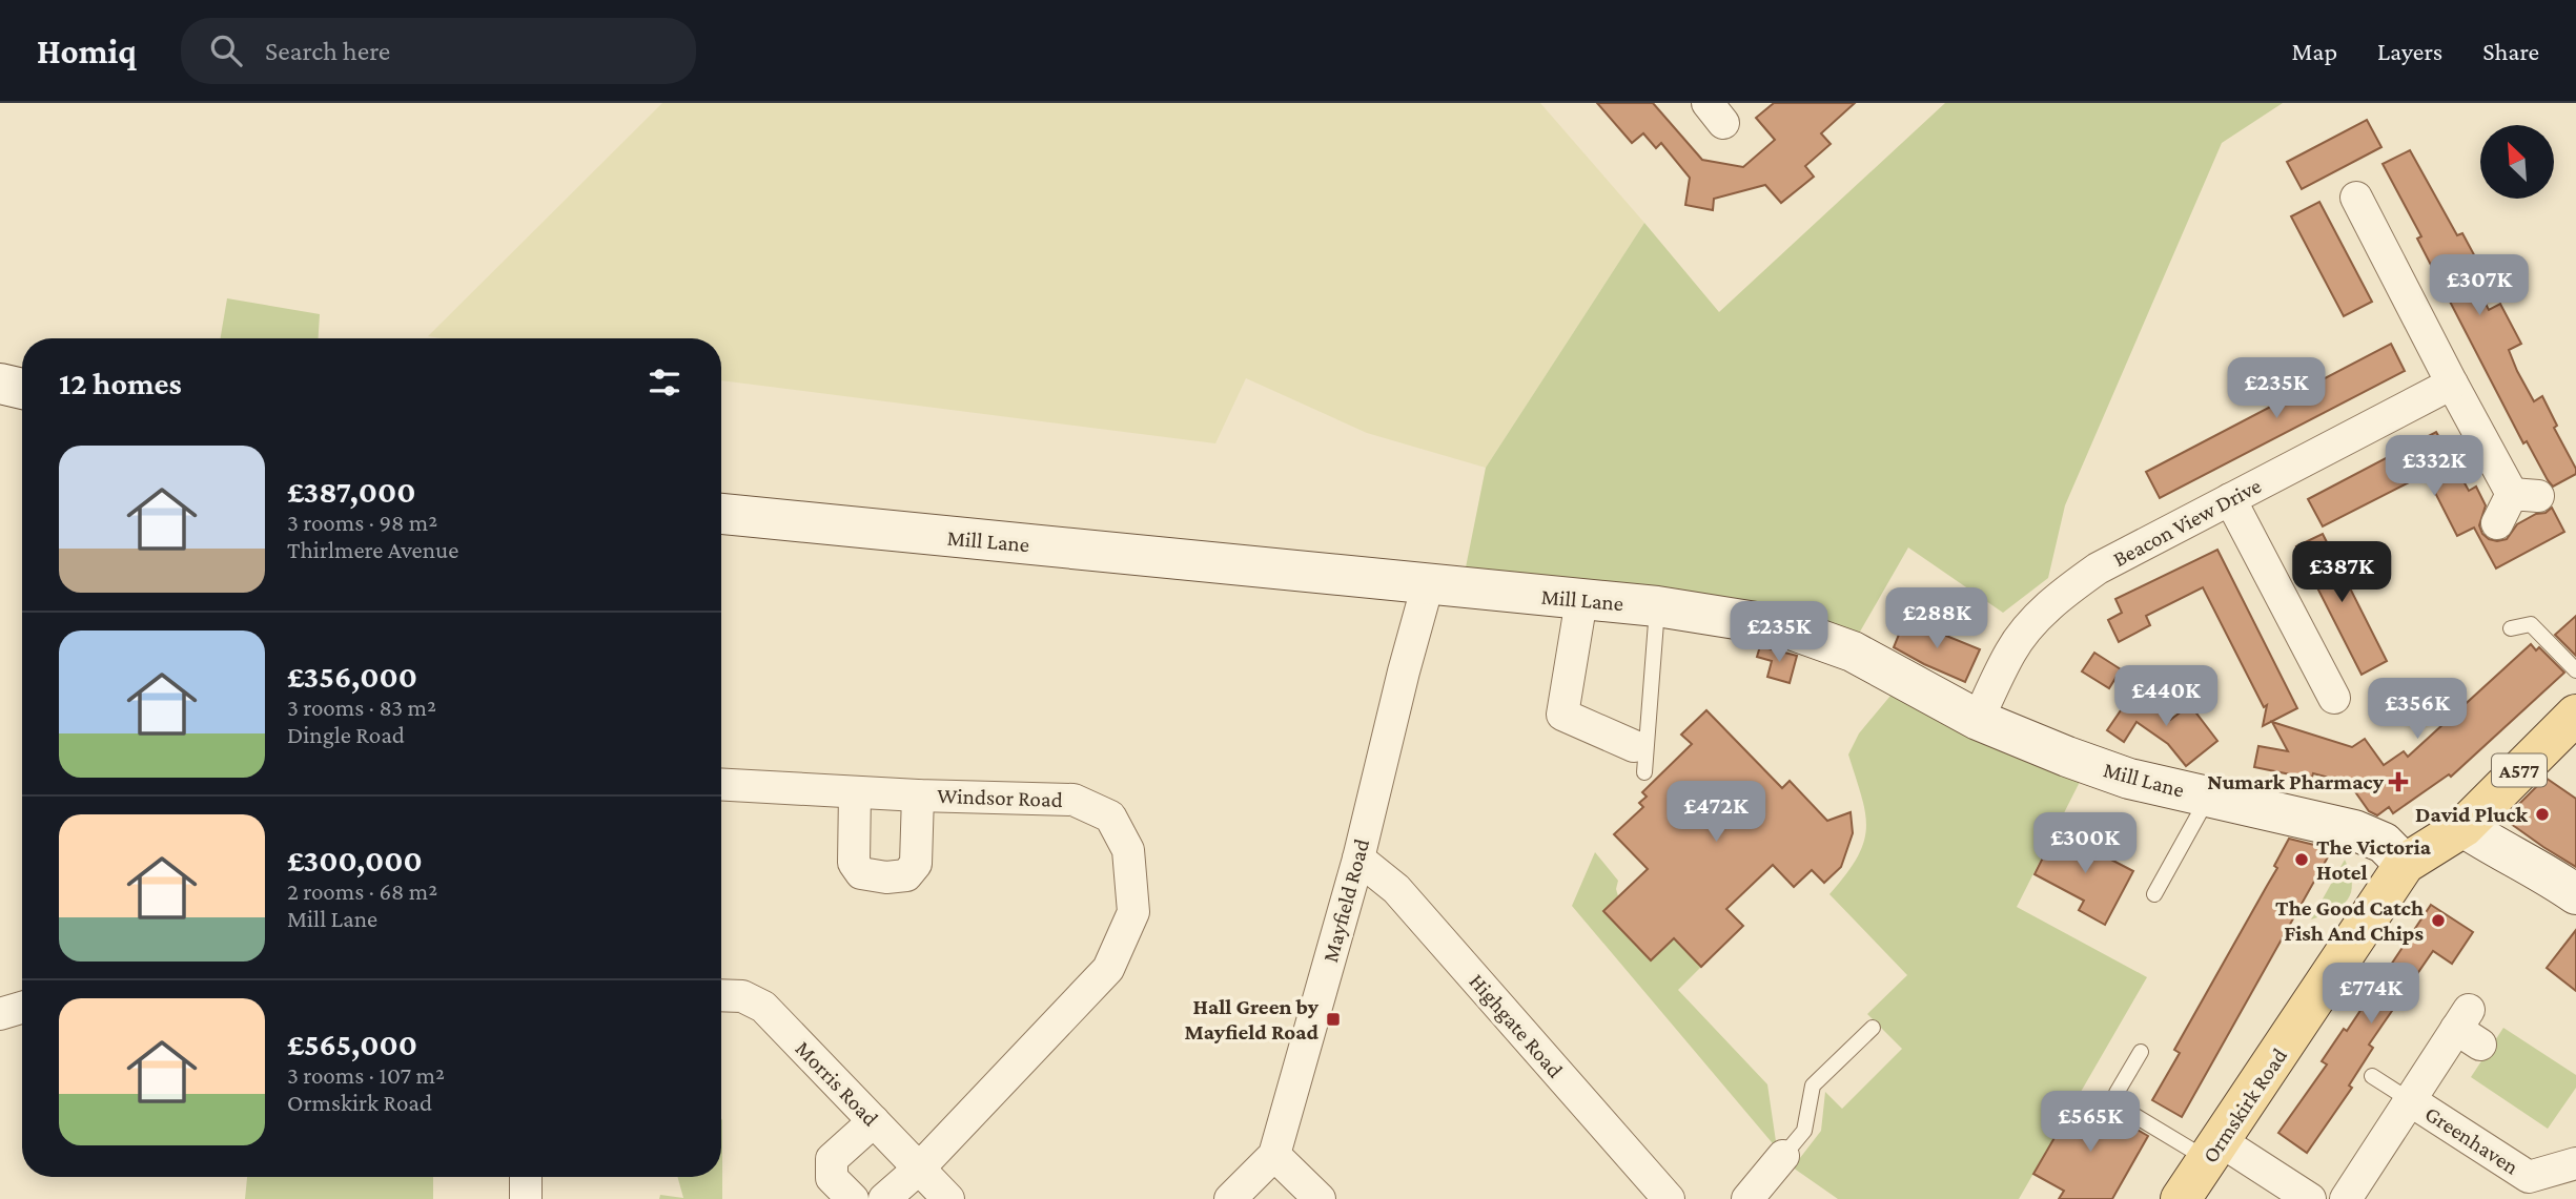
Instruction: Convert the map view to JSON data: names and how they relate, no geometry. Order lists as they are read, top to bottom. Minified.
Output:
{"streets":{"main road":["A577","Ormskirk Road"],"street":["Beacon View Drive","Mill Lane","Windsor Road","Mayfield Road","Highgate Road","Morris Road","Greenhaven"]},"crossings":[["Beacon View Drive","Mill Lane"],["Mill Lane","A577"],["Mill Lane","Mayfield Road"],["Mill Lane","Ormskirk Road"],["A577","Ormskirk Road"],["Windsor Road","Morris Road"],["Mayfield Road","Highgate Road"]],"places":{"health":["Numark Pharmacy"],"other":["David Pluck","The Victoria Hotel","The Good Catch Fish And Chips"],"transit":["Hall Green by Mayfield Road"]},"north":"top left","page":{"header":"Homiq","search":"Search here","nav":["Map","Layers","Share"],"price":["£307K","£235K","£332K","£387K","£288K","£235K","£440K","£356K","£472K","£300K","£774K","£565K"],"heading":"12 homes","list":[{"name":"£387,000","note":"3 rooms · 98 m² · Thirlmere Avenue"},{"name":"£356,000","note":"3 rooms · 83 m² · Dingle Road"},{"name":"£300,000","note":"2 rooms · 68 m² · Mill Lane"},{"name":"£565,000","note":"3 rooms · 107 m² · Ormskirk Road"}]}}
